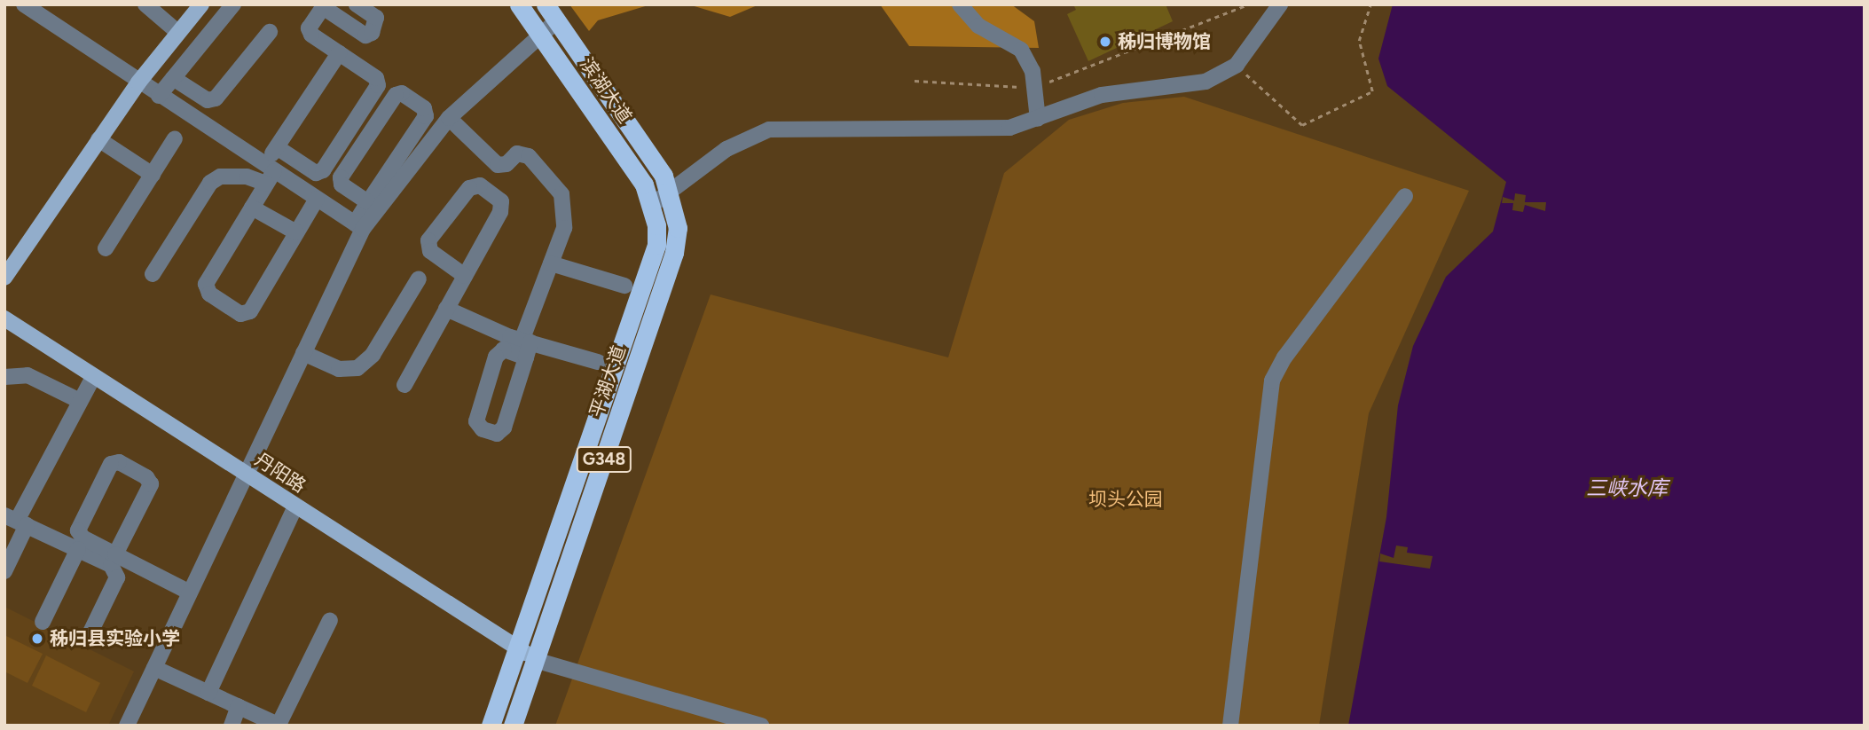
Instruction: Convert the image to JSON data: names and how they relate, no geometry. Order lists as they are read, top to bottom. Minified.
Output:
{"streets":{"highway":["滨湖大道","平湖大道","G348"],"main road":["丹阳路"]},"crossings":[["滨湖大道","平湖大道"],["平湖大道","丹阳路"]],"water":["三峡水库"],"parks":["坝头公园"],"places":["秭归博物馆","秭归县实验小学"]}
